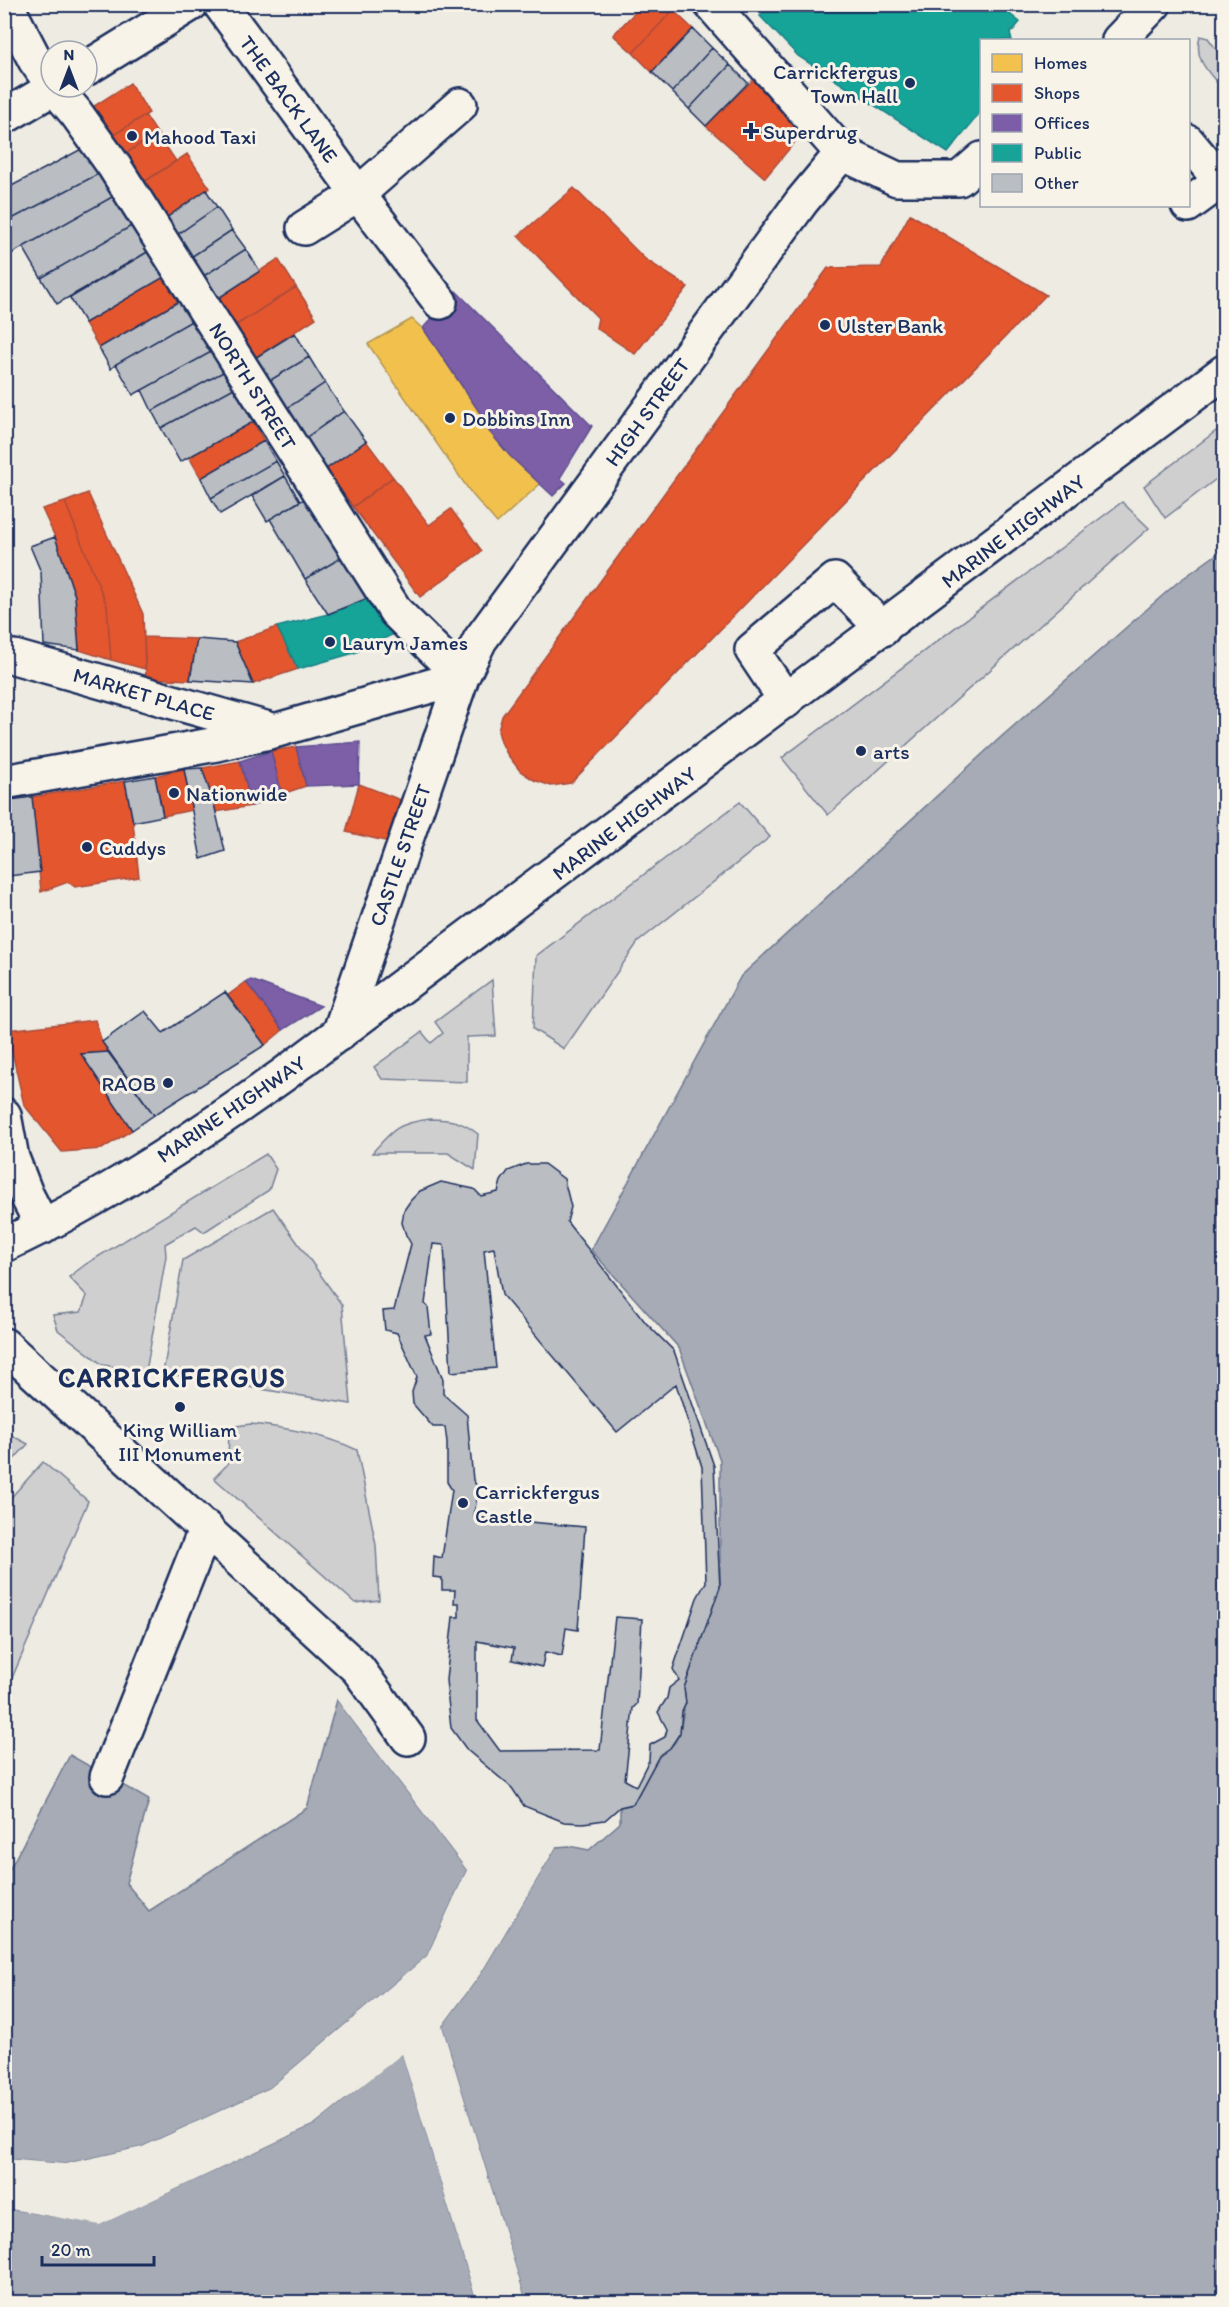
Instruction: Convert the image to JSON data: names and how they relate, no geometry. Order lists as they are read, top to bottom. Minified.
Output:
{"streets":{"street":["THE BACK LANE","NORTH STREET","HIGH STREET","MARINE HIGHWAY","MARKET PLACE","CASTLE STREET"]},"crossings":[["NORTH STREET","HIGH STREET"],["NORTH STREET","MARKET PLACE"],["NORTH STREET","CASTLE STREET"],["HIGH STREET","MARKET PLACE"],["HIGH STREET","CASTLE STREET"],["MARINE HIGHWAY","CASTLE STREET"],["MARKET PLACE","CASTLE STREET"]],"districts":["CARRICKFERGUS"],"places":{"other":["Carrickfergus Town Hall","Mahood Taxi","Ulster Bank","Dobbins Inn","Lauryn James","arts","Nationwide","Cuddys","RAOB","King William III Monument","Carrickfergus Castle"],"health":["Superdrug"]},"legend":["Homes","Shops","Offices","Public","Other"],"scale_bar":"20 m","north":"top"}
